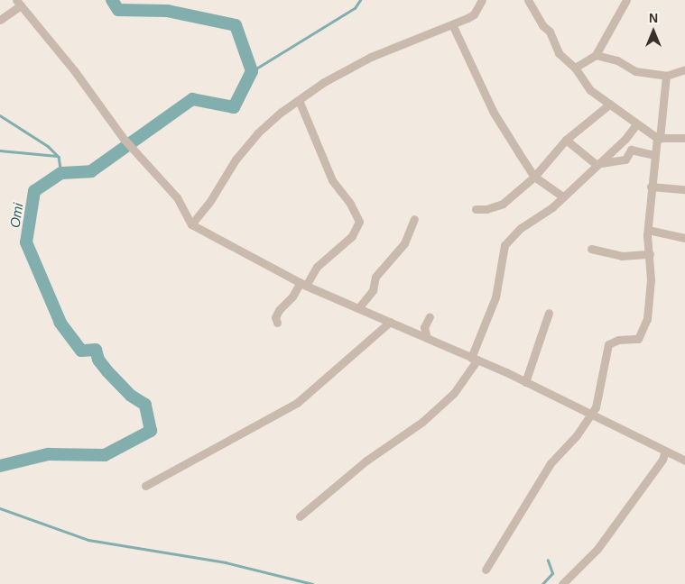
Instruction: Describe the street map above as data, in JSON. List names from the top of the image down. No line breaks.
{"water":["Omi"],"north":"top"}
